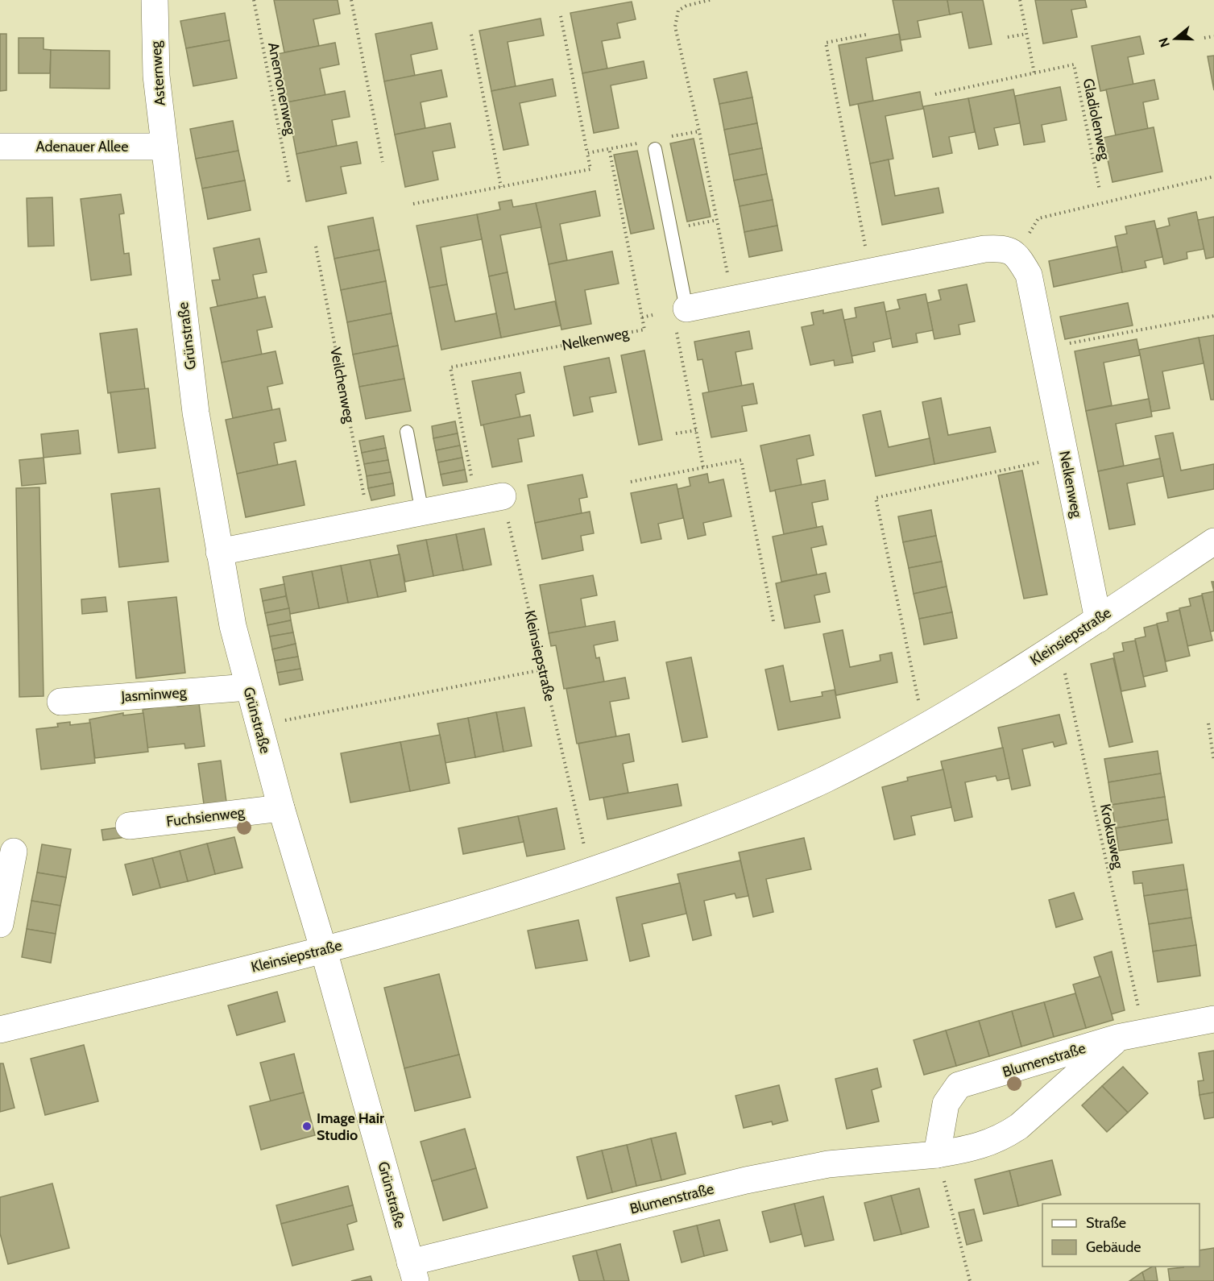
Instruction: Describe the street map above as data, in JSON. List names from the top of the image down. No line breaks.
{"streets":{"street":["Asternweg","Adenauer Allee","Grünstraße","Nelkenweg","Kleinsiepstraße","Jasminweg","Fuchsienweg","Blumenstraße"],"path":["Anemonenweg","Gladiolenweg","Veilchenweg","Krokusweg"]},"crossings":[["Asternweg","Adenauer Allee"],["Asternweg","Grünstraße"],["Adenauer Allee","Grünstraße"],["Grünstraße","Kleinsiepstraße"],["Grünstraße","Jasminweg"],["Grünstraße","Fuchsienweg"],["Grünstraße","Blumenstraße"],["Nelkenweg","Kleinsiepstraße"],["Kleinsiepstraße","Krokusweg"],["Krokusweg","Blumenstraße"]],"places":["Image Hair Studio"],"legend":["Straße","Gebäude"],"north":"left"}
